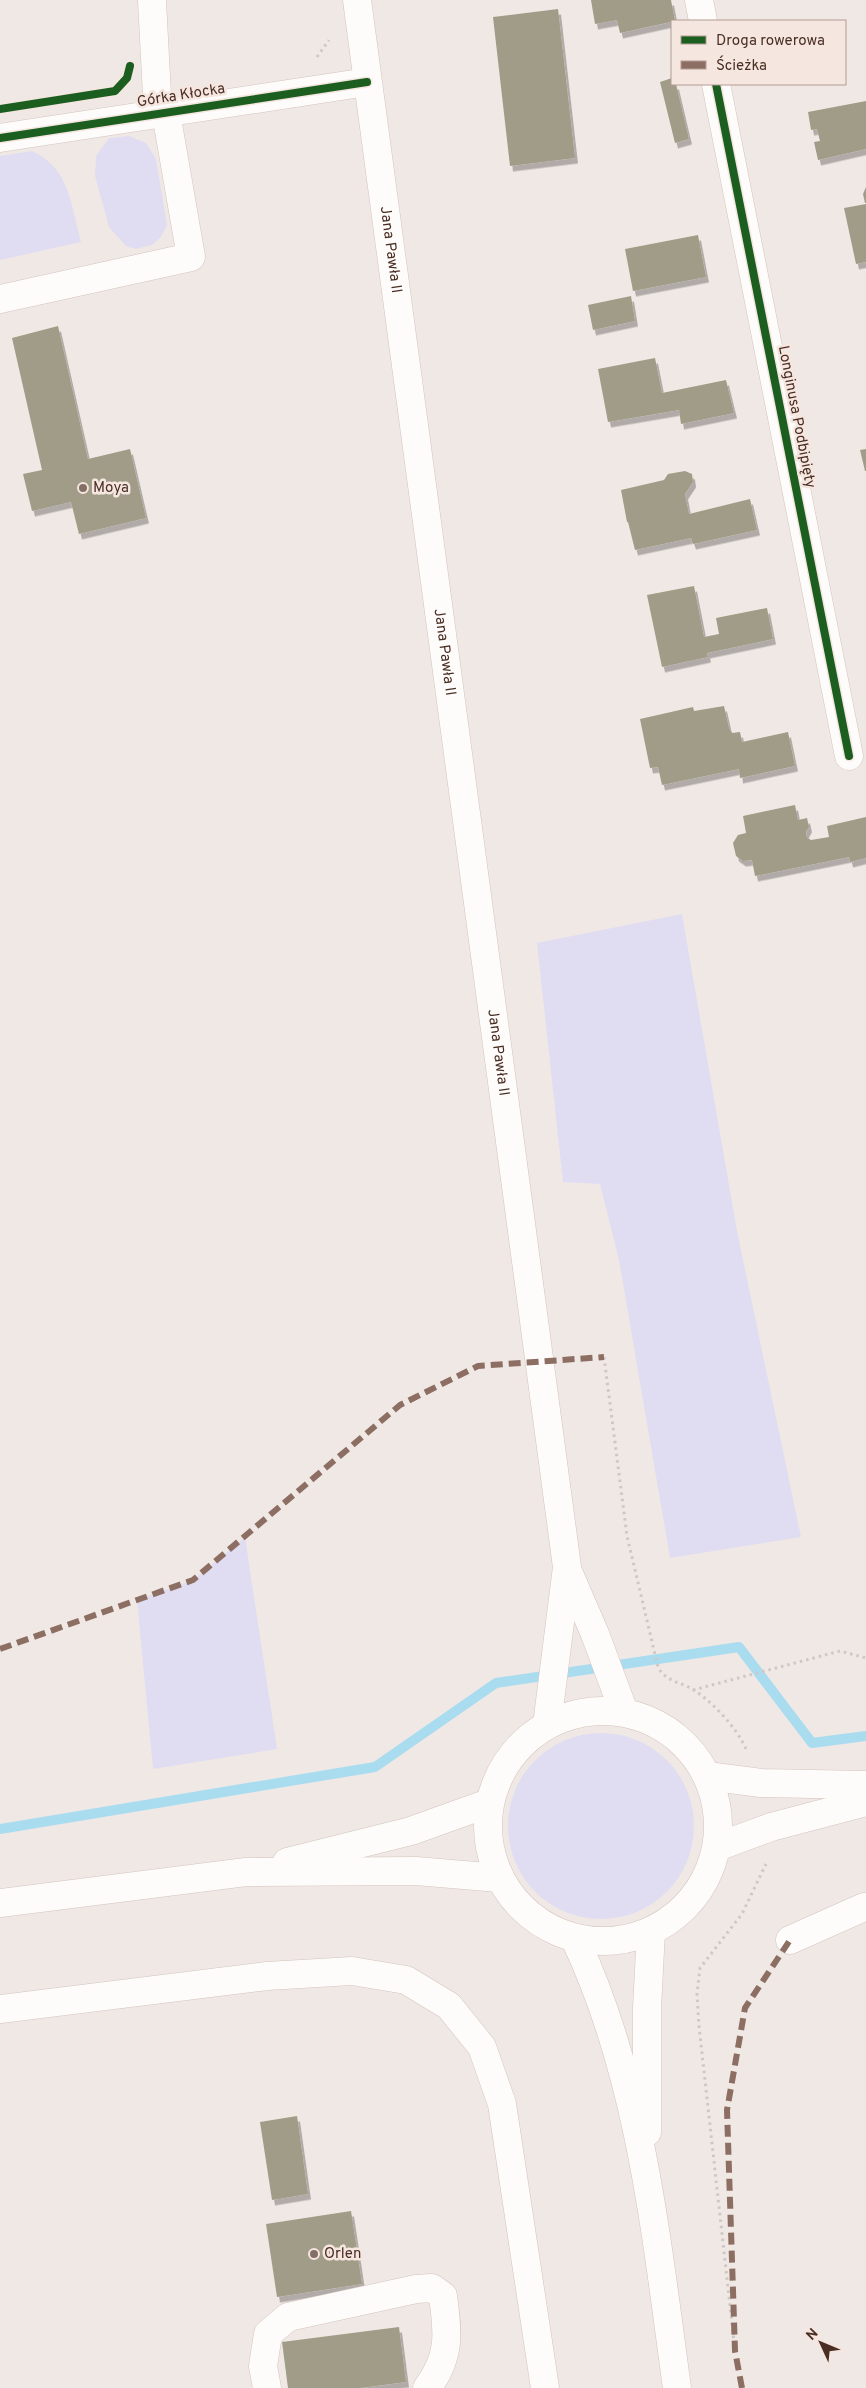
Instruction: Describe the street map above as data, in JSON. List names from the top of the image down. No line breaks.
{"streets":{"main road":["Górka Kłocka","Jana Pawła II","Longinusa Podbipięty"]},"crossings":[["Górka Kłocka","Jana Pawła II"]],"places":["Moya","Orlen"],"legend":["Droga rowerowa","Ścieżka"],"north":"top left"}
